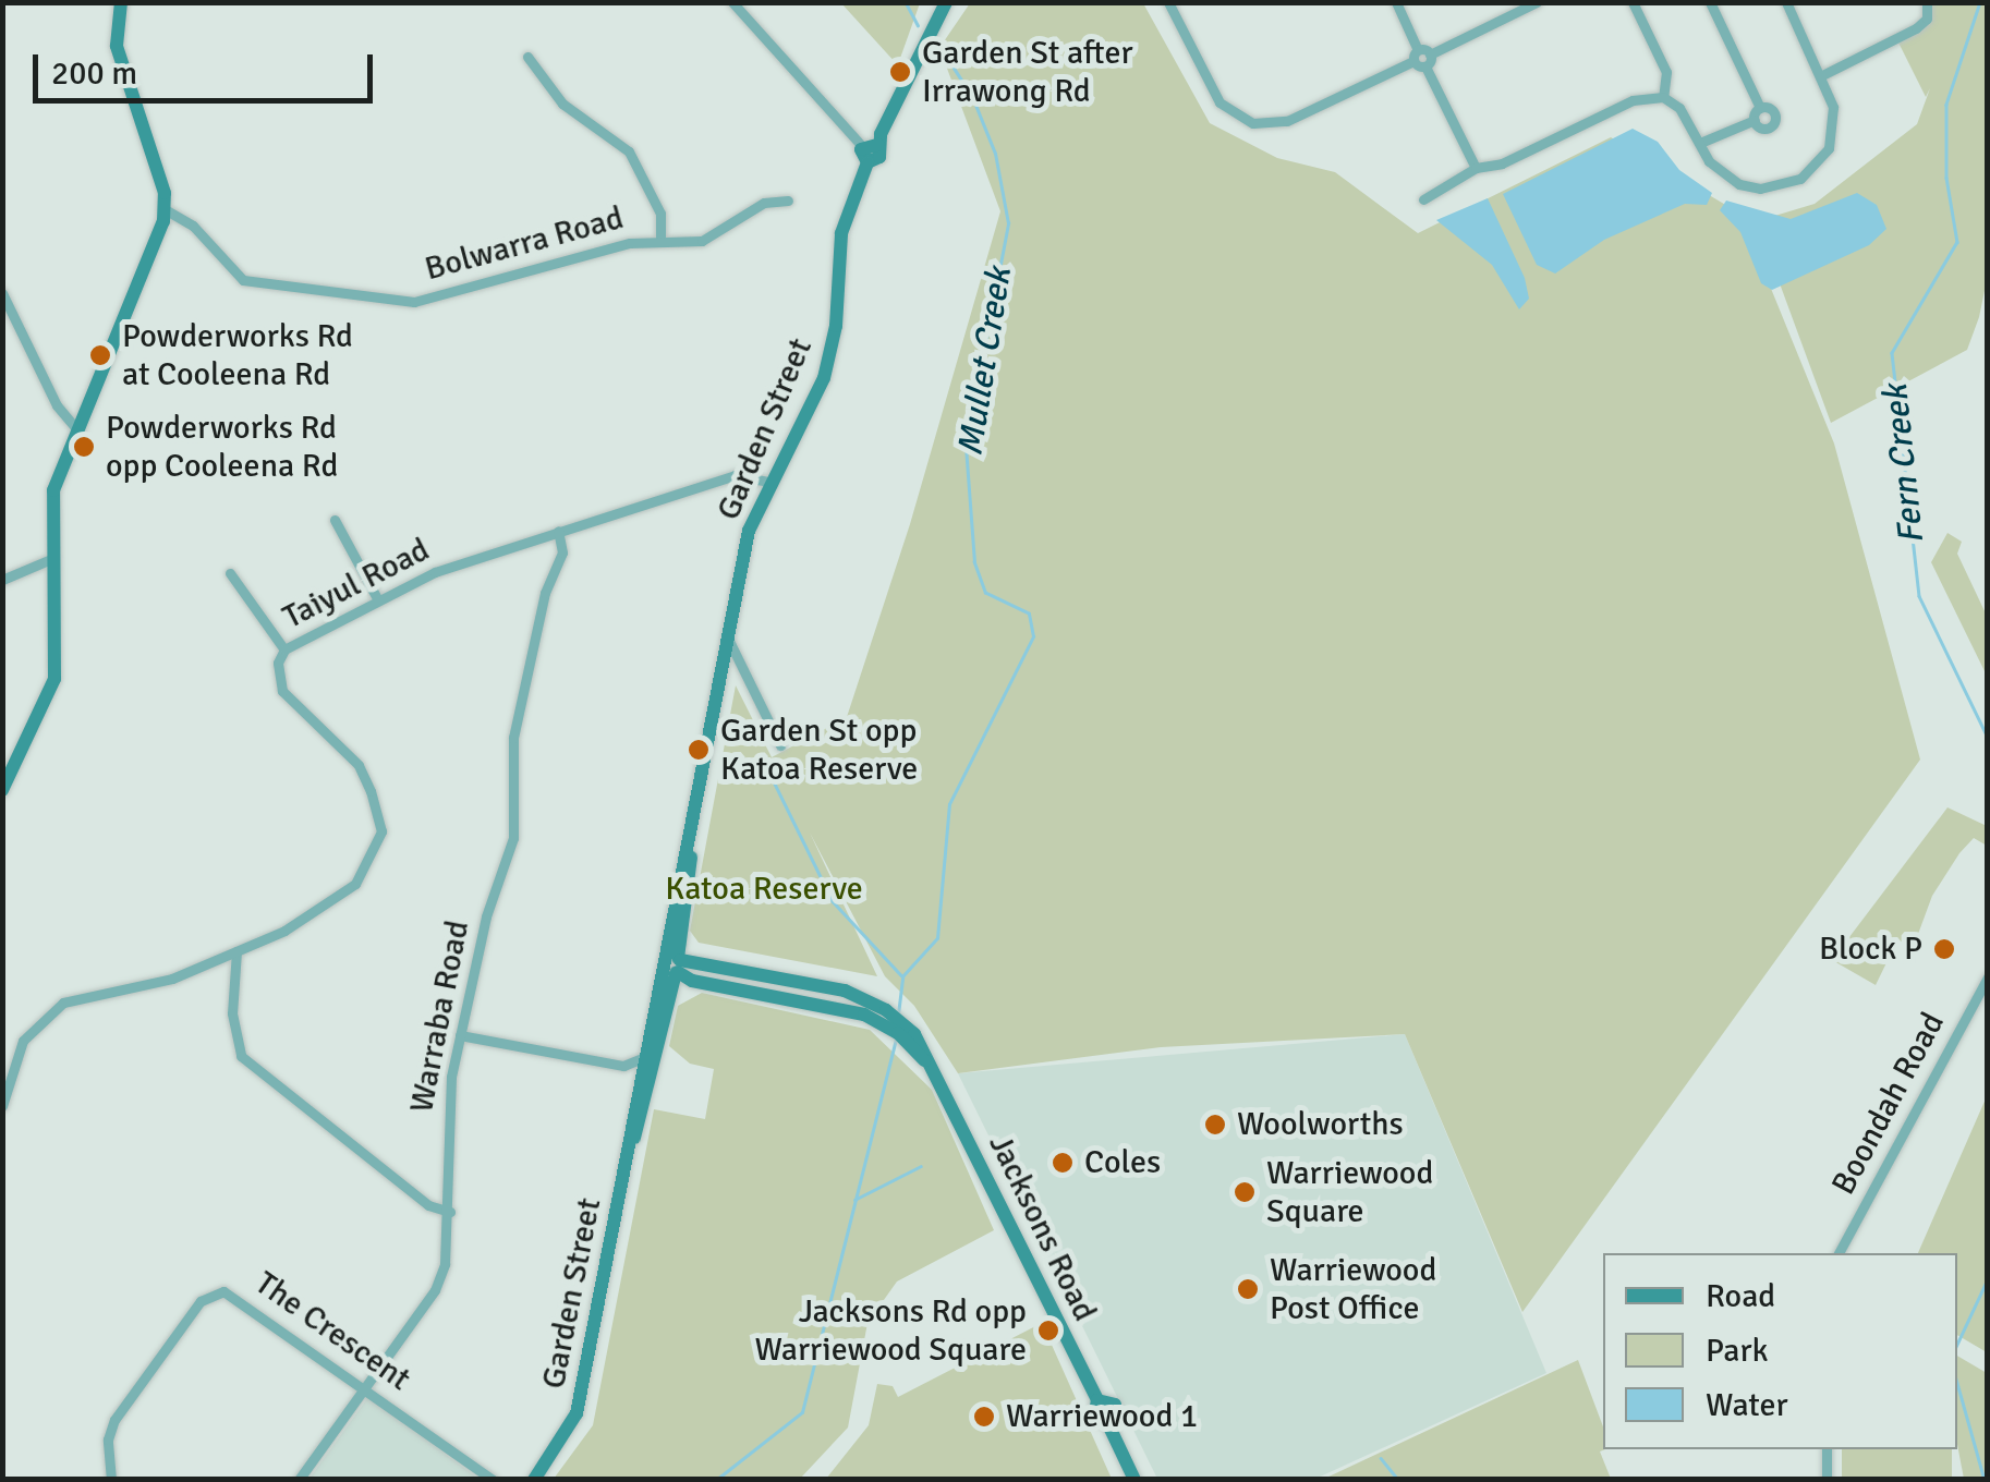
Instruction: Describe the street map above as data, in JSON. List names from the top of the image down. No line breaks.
{"streets":{"street":["Bolwarra Road","Garden Street","Taiyul Road","Warraba Road","Boondah Road","Jacksons Road","The Crescent"]},"crossings":[["Garden Street","Taiyul Road"],["Garden Street","Jacksons Road"],["Taiyul Road","Warraba Road"],["Warraba Road","The Crescent"]],"water":["Mullet Creek","Fern Creek"],"parks":["Katoa Reserve"],"places":["Garden St after Irrawong Rd","Powderworks Rd at Cooleena Rd","Powderworks Rd opp Cooleena Rd","Garden St opp Katoa Reserve","Block P","Woolworths","Coles","Warriewood Square","Warriewood Post Office","Jacksons Rd opp Warriewood Square","Warriewood 1"],"legend":["Road","Park","Water"],"scale_bar":"200 m"}
